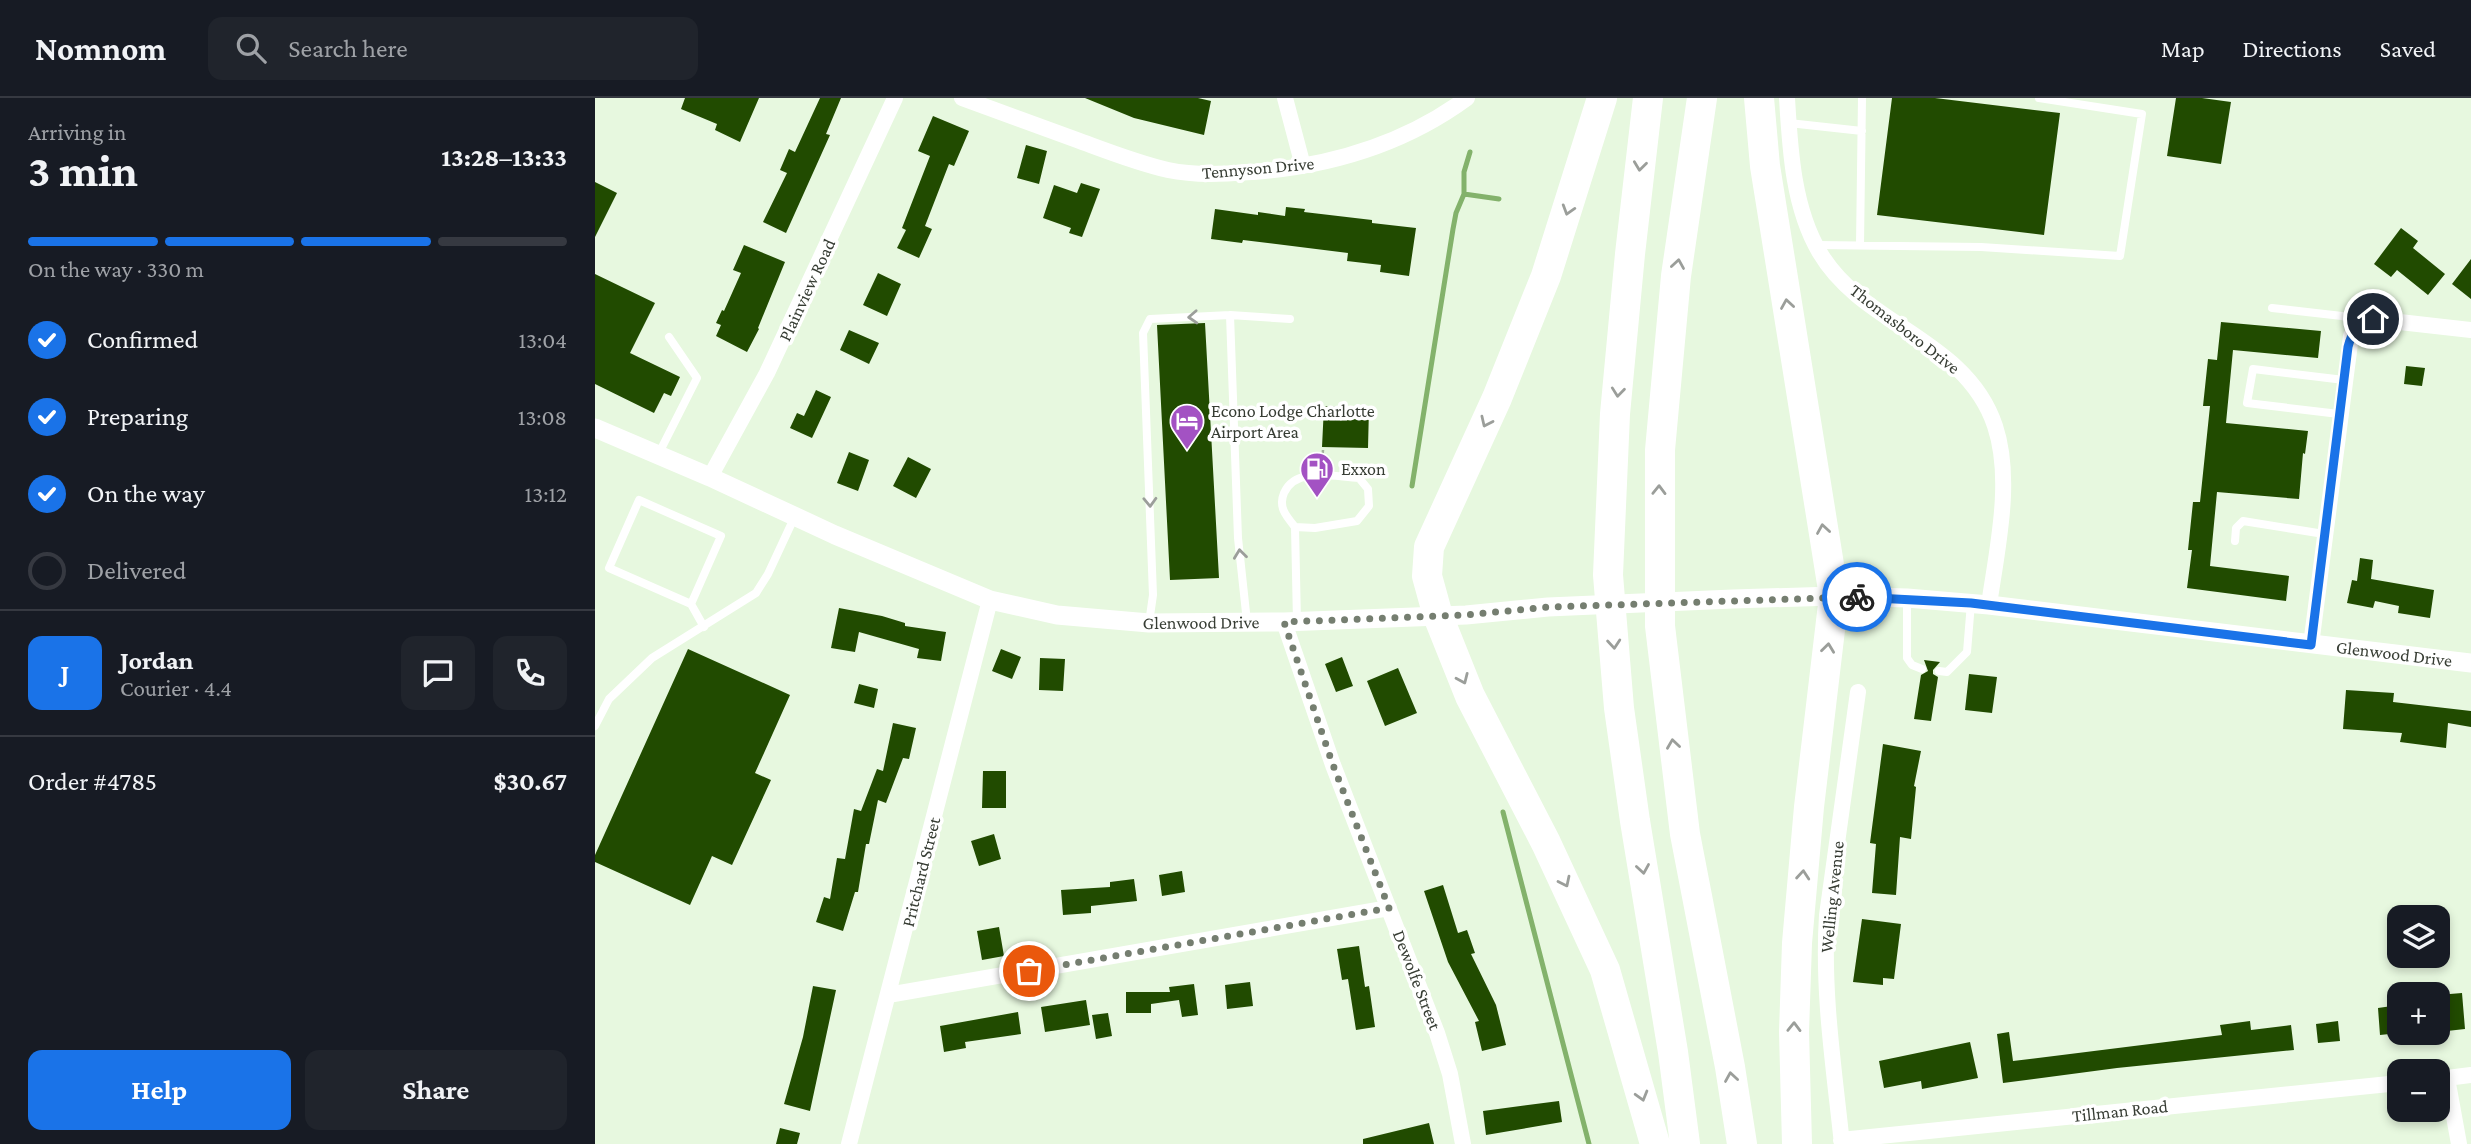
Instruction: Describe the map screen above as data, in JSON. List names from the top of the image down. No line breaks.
{"streets":{"street":["Tennyson Drive","Plainview Road","Thomasboro Drive","Glenwood Drive","Pritchard Street","Welling Avenue","Dewolfe Street","Tillman Road"]},"crossings":[["Plainview Road","Glenwood Drive"],["Thomasboro Drive","Glenwood Drive"],["Glenwood Drive","Pritchard Street"],["Glenwood Drive","Dewolfe Street"],["Welling Avenue","Tillman Road"]],"places":{"hotel":["Econo Lodge Charlotte Airport Area"],"fuel station":["Exxon"]},"page":{"header":"Nomnom","search":"Search here","nav":["Map","Directions","Saved"],"heading":["3 min","Arriving in","13:28–13:33"],"panel":["Jordan","Courier · 4.4","Order #4785","$30.67"],"bar":"On the way · 330 m","list":[["Confirmed","13:04"],["Preparing","13:08"],["On the way","13:12"],"Delivered"],"round":"J","map_buttons":["+","−"],"buttons":["Help","Share"]}}
